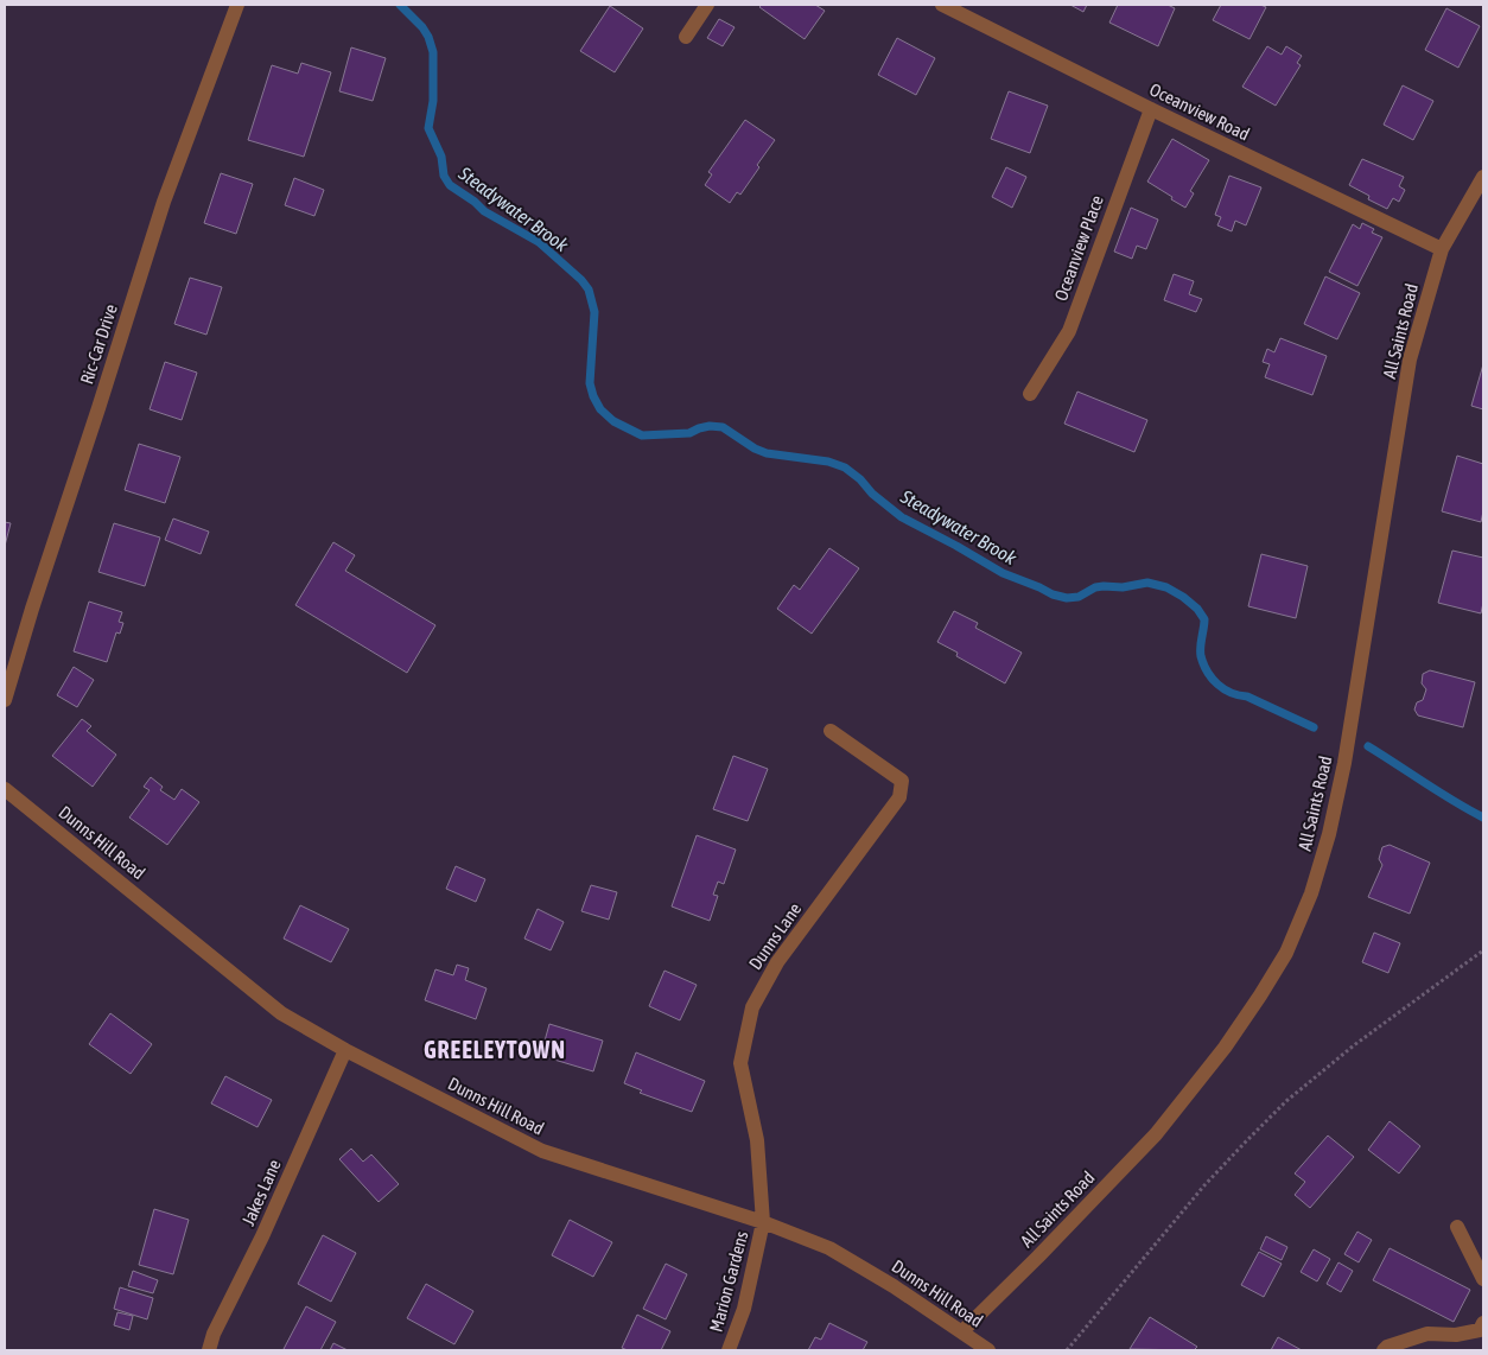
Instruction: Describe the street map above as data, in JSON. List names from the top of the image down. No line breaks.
{"streets":{"street":["Oceanview Road","Oceanview Place","All Saints Road","Ric-Car Drive","Dunns Hill Road","Dunns Lane","Jakes Lane","Marion Gardens"]},"crossings":[["Oceanview Road","Oceanview Place"],["Oceanview Road","All Saints Road"],["All Saints Road","Dunns Hill Road"],["Dunns Hill Road","Dunns Lane"],["Dunns Hill Road","Jakes Lane"],["Dunns Hill Road","Marion Gardens"],["Dunns Lane","Marion Gardens"]],"districts":["GREELEYTOWN"],"water":["Steadywater Brook"]}
